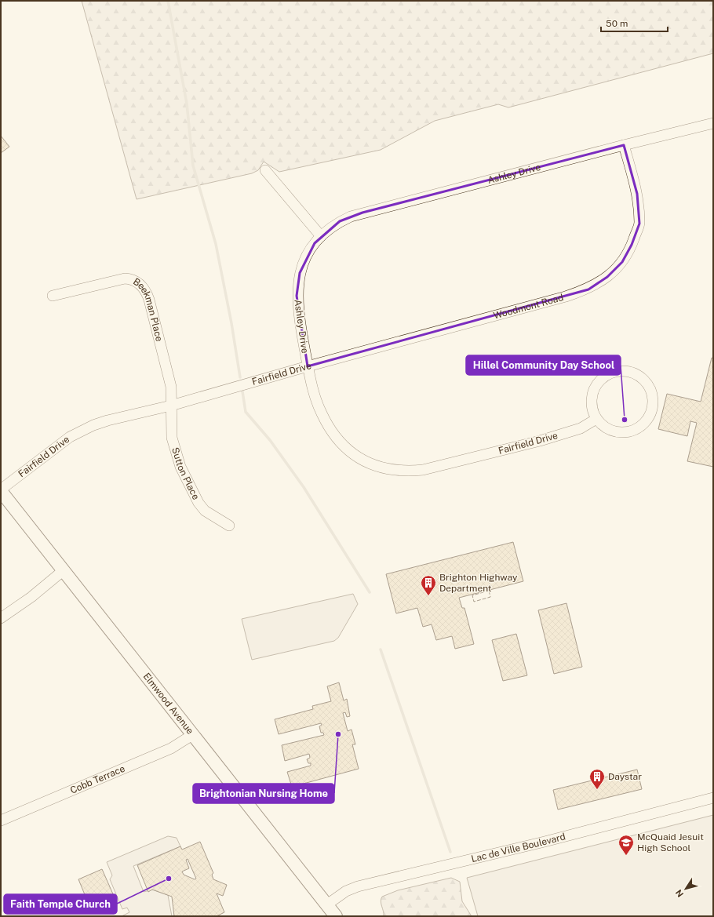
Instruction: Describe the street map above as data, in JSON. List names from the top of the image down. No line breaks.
{"streets":{"main road":["Elmwood Avenue"],"street":["Ashley Drive","Woodmont Road","Beekman Place","Fairfield Drive","Sutton Place","Cobb Terrace","Lac de Ville Boulevard"]},"crossings":[["Ashley Drive","Woodmont Road"],["Ashley Drive","Fairfield Drive"],["Woodmont Road","Fairfield Drive"],["Beekman Place","Fairfield Drive"],["Beekman Place","Sutton Place"],["Fairfield Drive","Sutton Place"],["Fairfield Drive","Elmwood Avenue"],["Elmwood Avenue","Cobb Terrace"],["Elmwood Avenue","Lac de Ville Boulevard"]],"places":{"other":["Hillel Community Day School","Brightonian Nursing Home","Faith Temple Church"],"building":["Brighton Highway Department","Daystar"],"school or university":["McQuaid Jesuit High School"]},"scale_bar":"50 m","north":"bottom left"}
